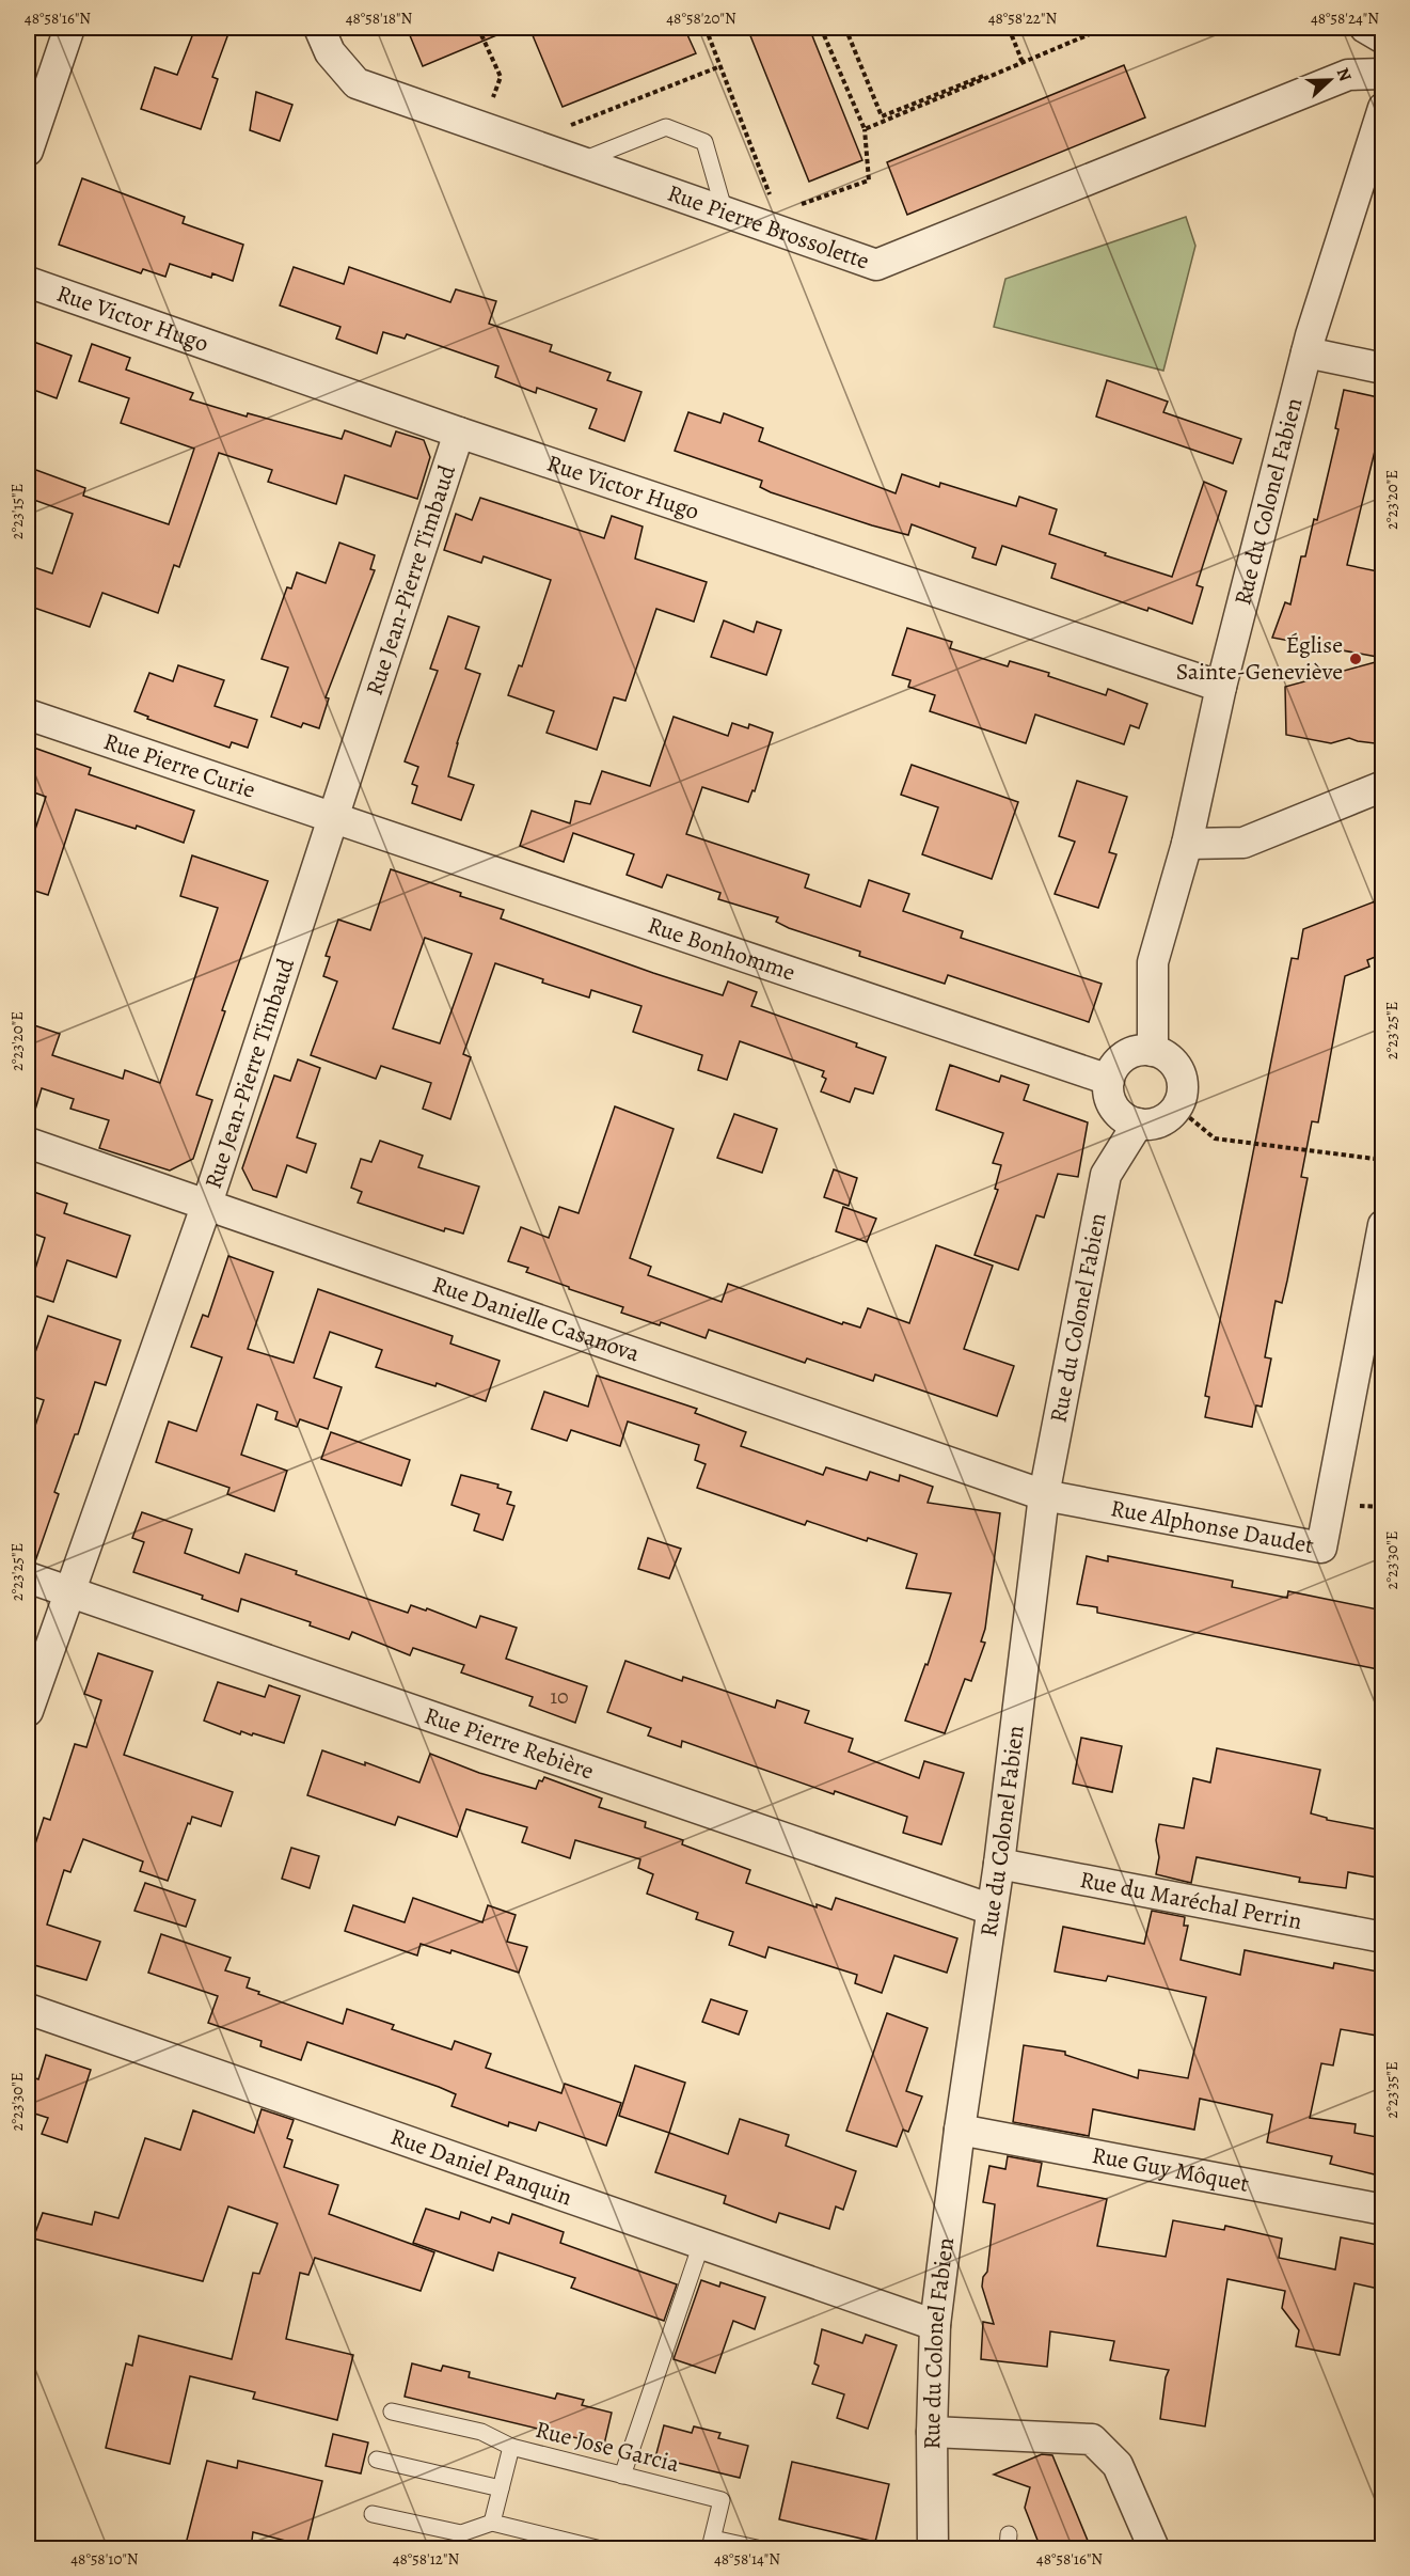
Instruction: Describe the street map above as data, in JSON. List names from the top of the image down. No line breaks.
{"streets":{"street":["Rue Pierre Brossolette","Rue Victor Hugo","Rue du Colonel Fabien","Rue Jean-Pierre Timbaud","Rue Pierre Curie","Rue Bonhomme","Rue Danielle Casanova","Rue Alphonse Daudet","Rue Pierre Rebière","Rue du Maréchal Perrin","Rue Daniel Panquin","Rue Guy Môquet"],"lane":["Rue Jose Garcia"]},"crossings":[["Rue Victor Hugo","Rue du Colonel Fabien"],["Rue Victor Hugo","Rue Jean-Pierre Timbaud"],["Rue du Colonel Fabien","Rue Bonhomme"],["Rue du Colonel Fabien","Rue Danielle Casanova"],["Rue du Colonel Fabien","Rue Alphonse Daudet"],["Rue du Colonel Fabien","Rue Pierre Rebière"],["Rue du Colonel Fabien","Rue du Maréchal Perrin"],["Rue du Colonel Fabien","Rue Daniel Panquin"],["Rue du Colonel Fabien","Rue Guy Môquet"],["Rue Jean-Pierre Timbaud","Rue Pierre Curie"],["Rue Jean-Pierre Timbaud","Rue Bonhomme"],["Rue Jean-Pierre Timbaud","Rue Danielle Casanova"],["Rue Jean-Pierre Timbaud","Rue Pierre Rebière"],["Rue Pierre Curie","Rue Bonhomme"],["Rue Danielle Casanova","Rue Alphonse Daudet"]],"places":["Église Sainte-Geneviève"],"house_numbers":["10"],"north":"right","coordinates":["48°58'16\"N","48°58'18\"N","48°58'20\"N","48°58'22\"N","48°58'24\"N","2°23'20\"E","2°23'15\"E","2°23'25\"E","2°23'30\"E","2°23'35\"E","48°58'10\"N","48°58'12\"N","48°58'14\"N"]}
